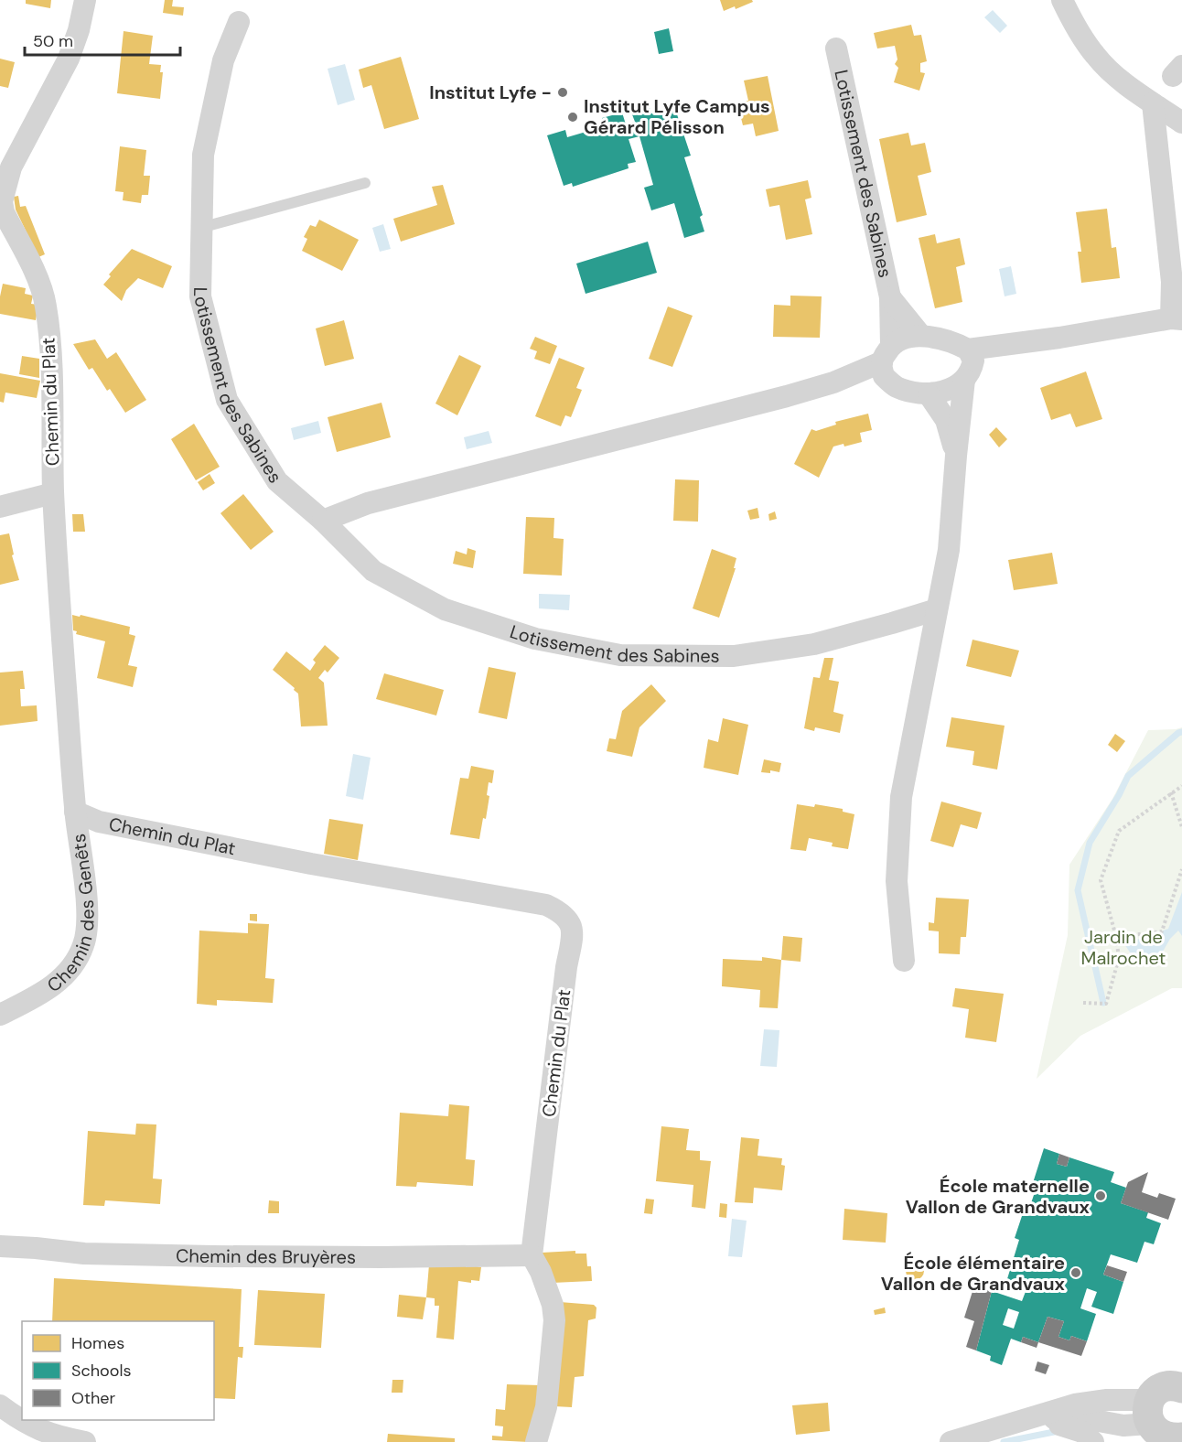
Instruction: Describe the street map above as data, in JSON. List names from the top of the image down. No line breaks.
{"streets":{"street":["Lotissement des Sabines","Chemin du Plat","Chemin des Genêts","Chemin des Bruyères"]},"crossings":[["Chemin du Plat","Chemin des Genêts"],["Chemin du Plat","Chemin des Bruyères"]],"parks":["Jardin de Malrochet"],"places":["Institut Lyfe -","Institut Lyfe Campus Gérard Pélisson","École maternelle Vallon de Grandvaux","École élémentaire Vallon de Grandvaux"],"legend":["Homes","Schools","Other"],"scale_bar":"50 m"}
